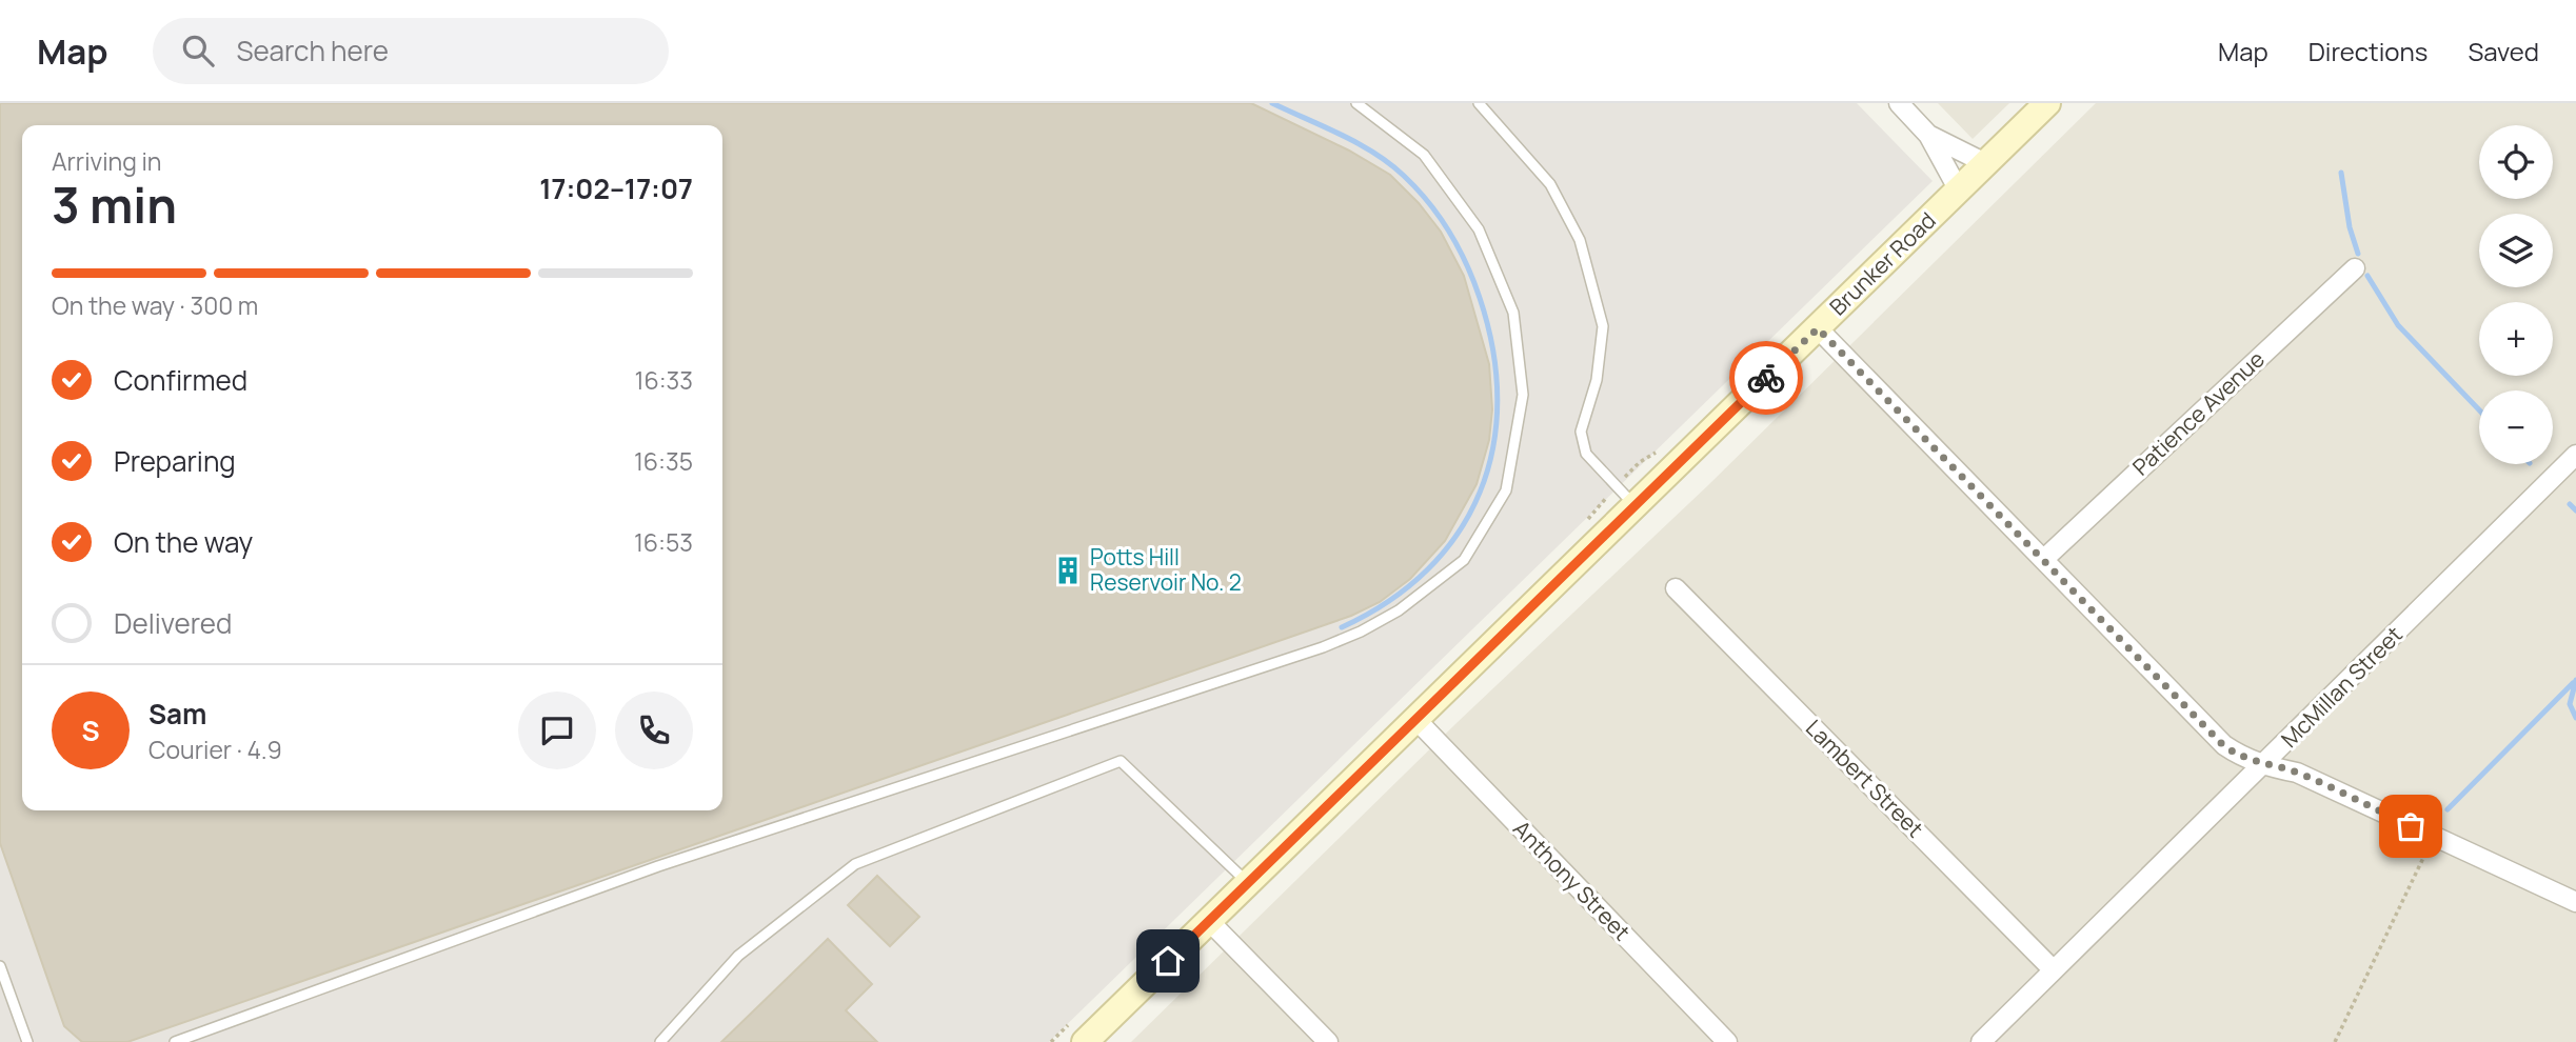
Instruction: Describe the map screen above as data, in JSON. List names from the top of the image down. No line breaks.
{"streets":{"main road":["Brunker Road"],"street":["Patience Avenue","McMillan Street","Lambert Street","Anthony Street"]},"crossings":[["Brunker Road","Anthony Street"],["McMillan Street","Lambert Street"]],"places":{"building":["Potts Hill Reservoir No. 2"]},"page":{"header":"Map","search":"Search here","nav":["Map","Directions","Saved"],"map_buttons":["+","−"],"heading":["3 min","Arriving in","17:02–17:07"],"panel":["Sam","Courier · 4.9"],"bar":"On the way · 300 m","list":[["Confirmed","16:33"],["Preparing","16:35"],["On the way","16:53"],"Delivered"],"round":"S"}}
